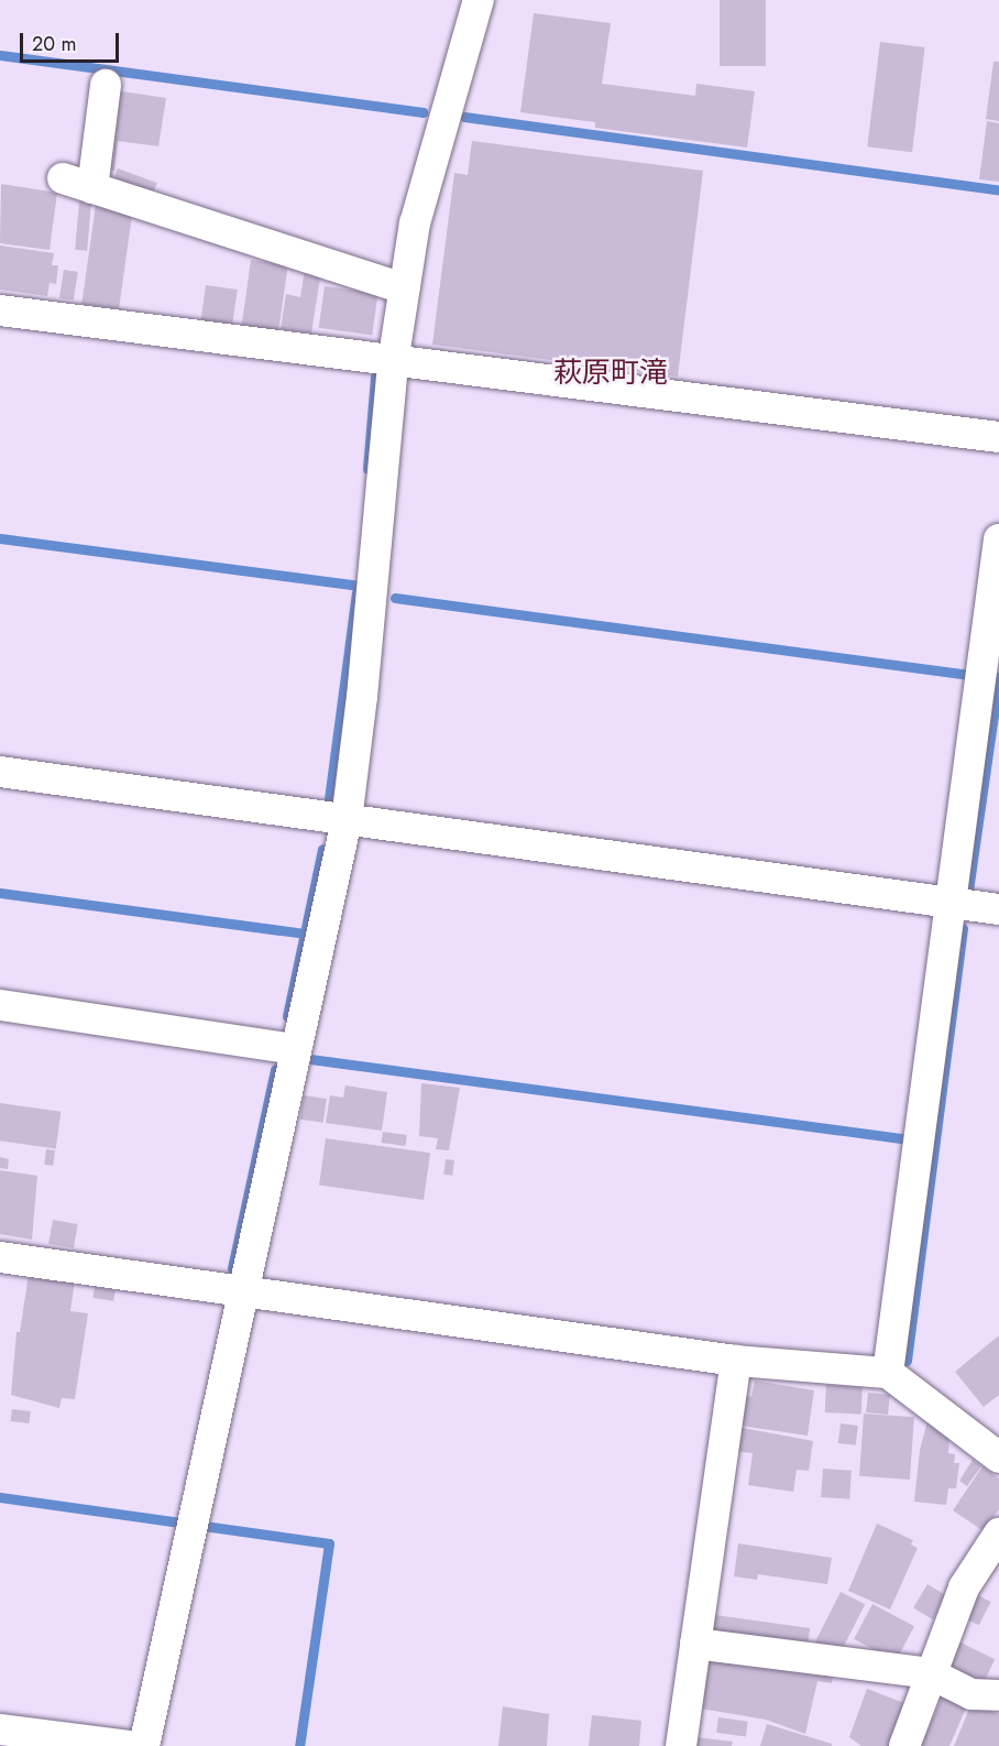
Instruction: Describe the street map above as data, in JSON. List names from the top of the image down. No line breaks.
{"districts":["萩原町滝"],"scale_bar":"20 m"}
